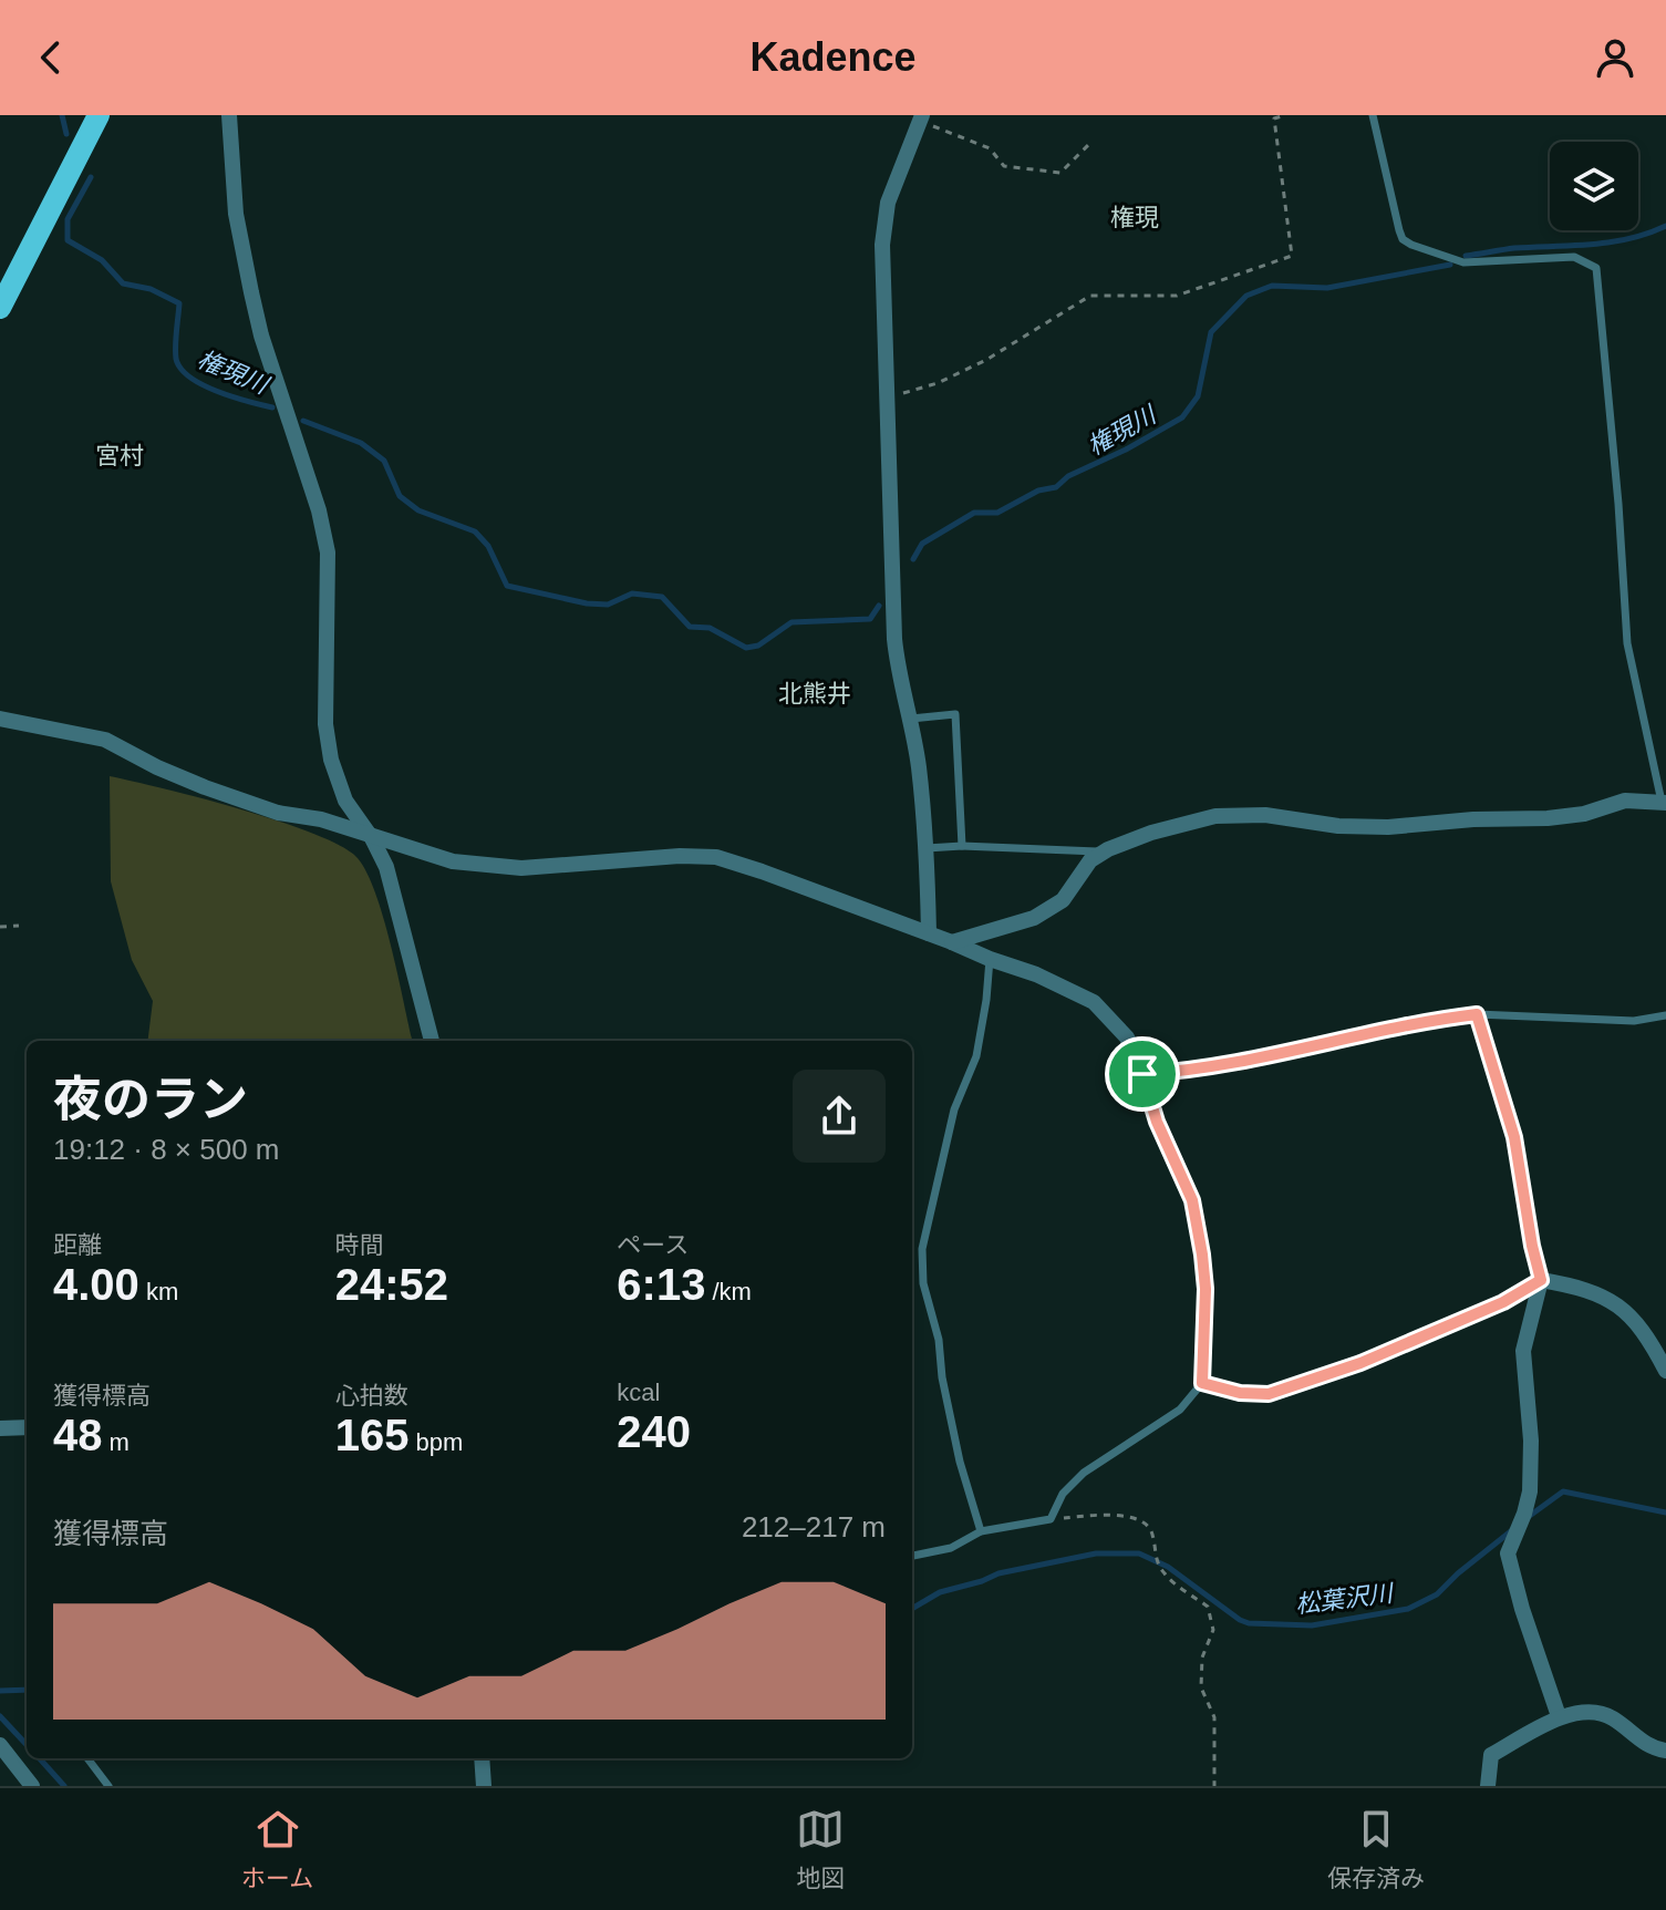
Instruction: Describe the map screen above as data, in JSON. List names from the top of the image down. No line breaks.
{"districts":["権現","宮村","北熊井"],"water":["権現川","松葉沢川"],"page":{"header":"Kadence","heading":["夜のラン","19:12 · 8 × 500 m"],"stats":[["距離","4.00 km"],["時間","24:52"],["ペース","6:13 /km"],["獲得標高","48 m"],["心拍数","165 bpm"],["kcal","240"]],"chart":["獲得標高","212–217 m"],"tabs":["ホーム","地図","保存済み"]}}
